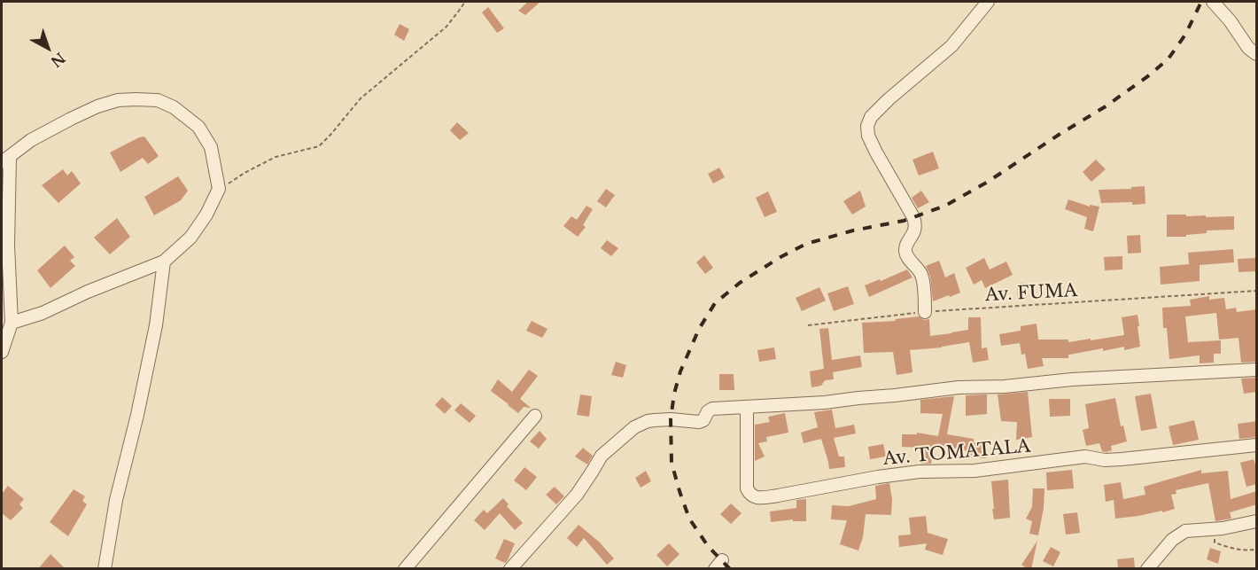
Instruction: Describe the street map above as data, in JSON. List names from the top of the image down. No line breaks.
{"streets":{"street":["Av. TOMATALA"],"path":["Av. FUMA"]},"north":"bottom right"}
